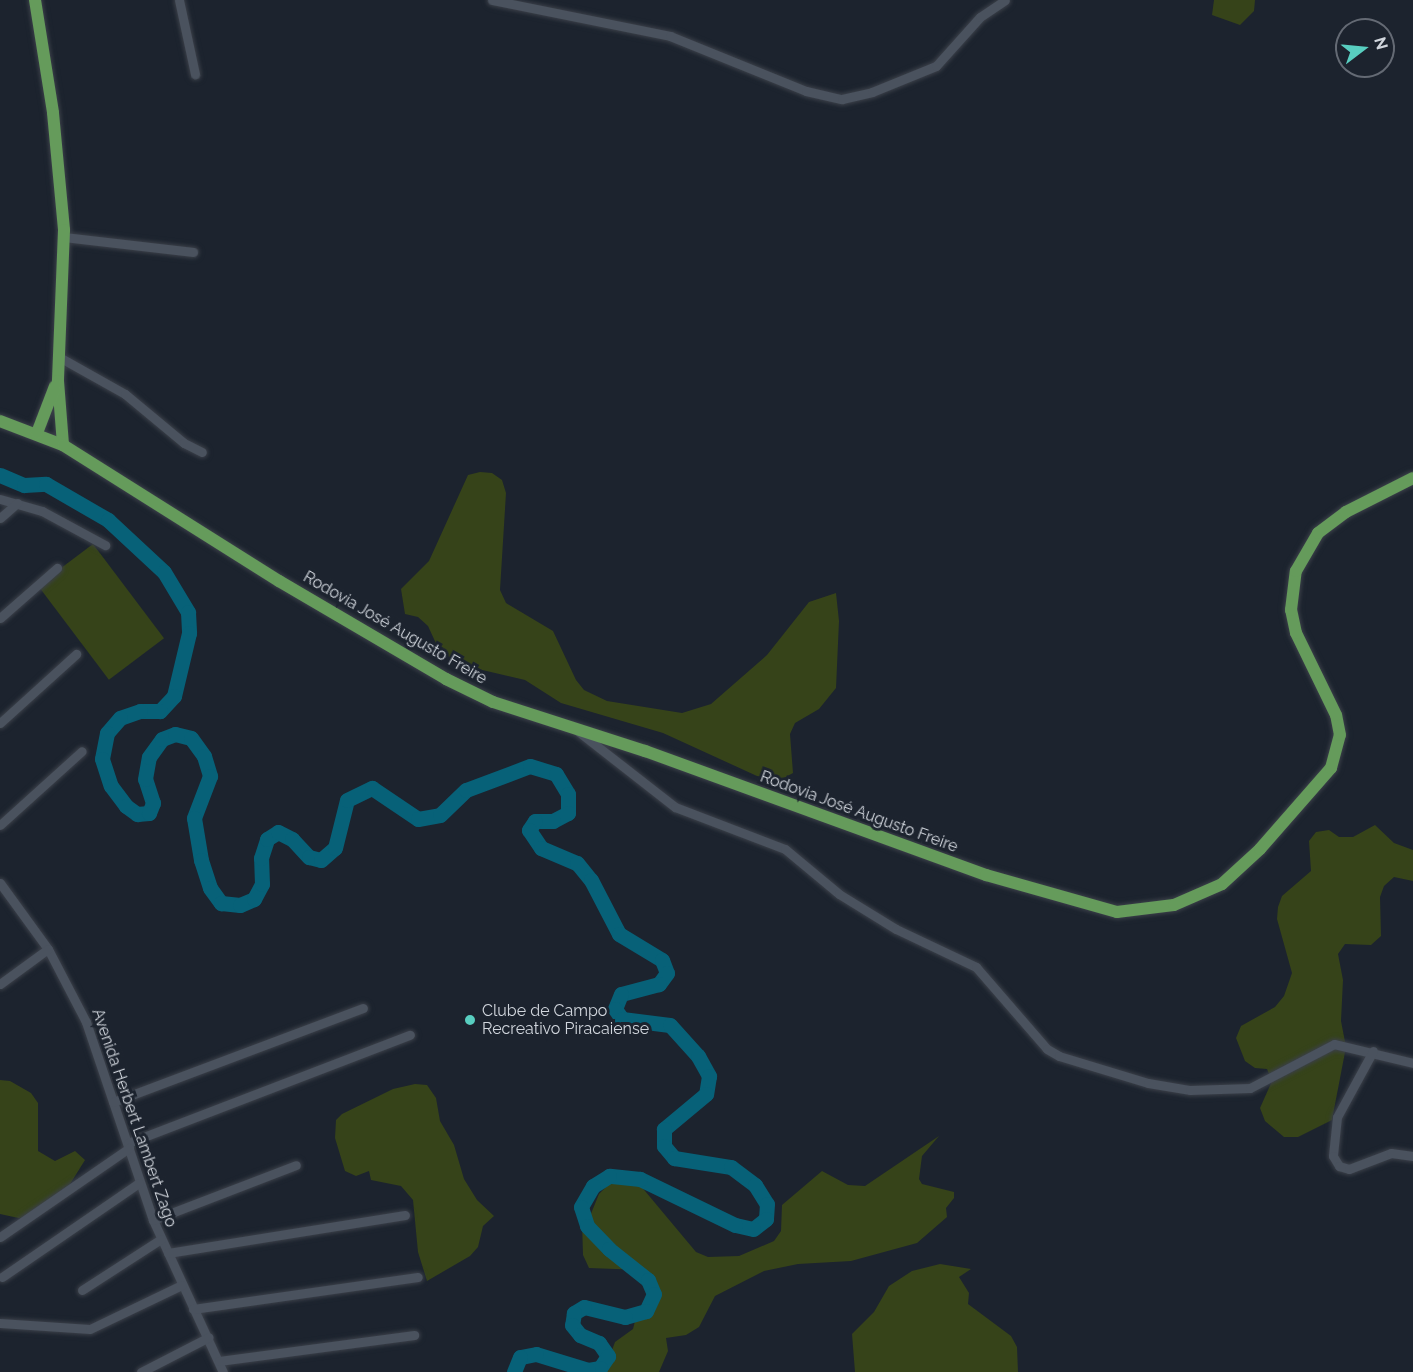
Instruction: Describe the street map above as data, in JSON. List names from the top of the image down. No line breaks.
{"streets":{"main road":["Rodovia José Augusto Freire"],"street":["Avenida Herbert Lambert Zago"]},"places":["Clube de Campo Recreativo Piracaiense"],"north":"right"}
